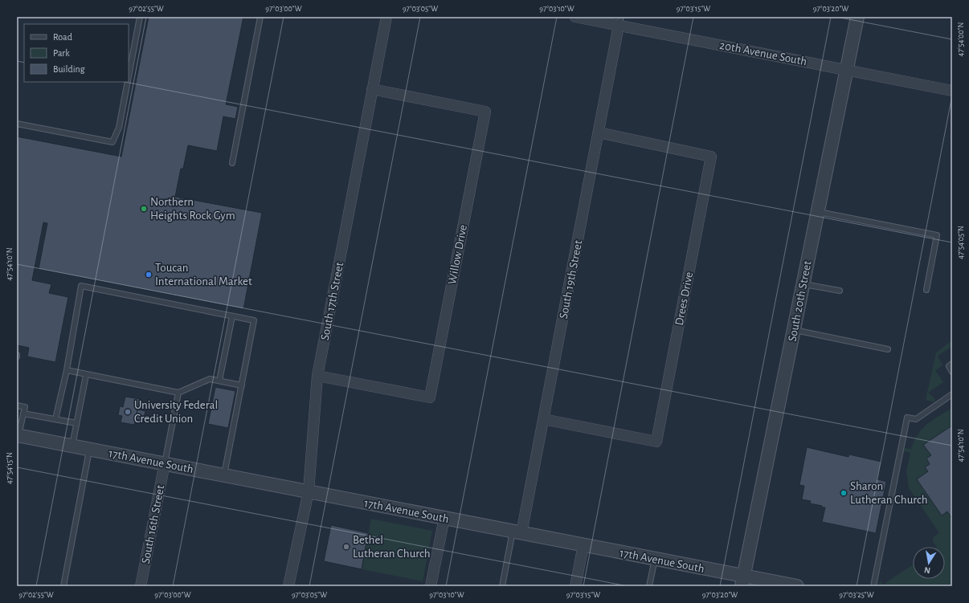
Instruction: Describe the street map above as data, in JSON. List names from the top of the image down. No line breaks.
{"streets":{"street":["20th Avenue South","Willow Drive","South 19th Street","Drees Drive","South 17th Street","South 20th Street","17th Avenue South","South 16th Street"]},"crossings":[["20th Avenue South","South 19th Street"],["20th Avenue South","South 20th Street"],["Willow Drive","South 17th Street"],["South 19th Street","Drees Drive"],["South 19th Street","17th Avenue South"],["South 17th Street","17th Avenue South"],["South 20th Street","17th Avenue South"],["17th Avenue South","South 16th Street"]],"places":["Northern Heights Rock Gym","Toucan International Market","University Federal Credit Union","Sharon Lutheran Church","Bethel Lutheran Church"],"legend":["Road","Park","Building"],"north":"bottom","coordinates":["97°02'55\"W","97°03'00\"W","97°03'05\"W","97°03'10\"W","97°03'15\"W","97°03'20\"W","47°54'00\"N","47°54'05\"N","47°54'10\"N","47°54'15\"N","97°03'25\"W"]}
